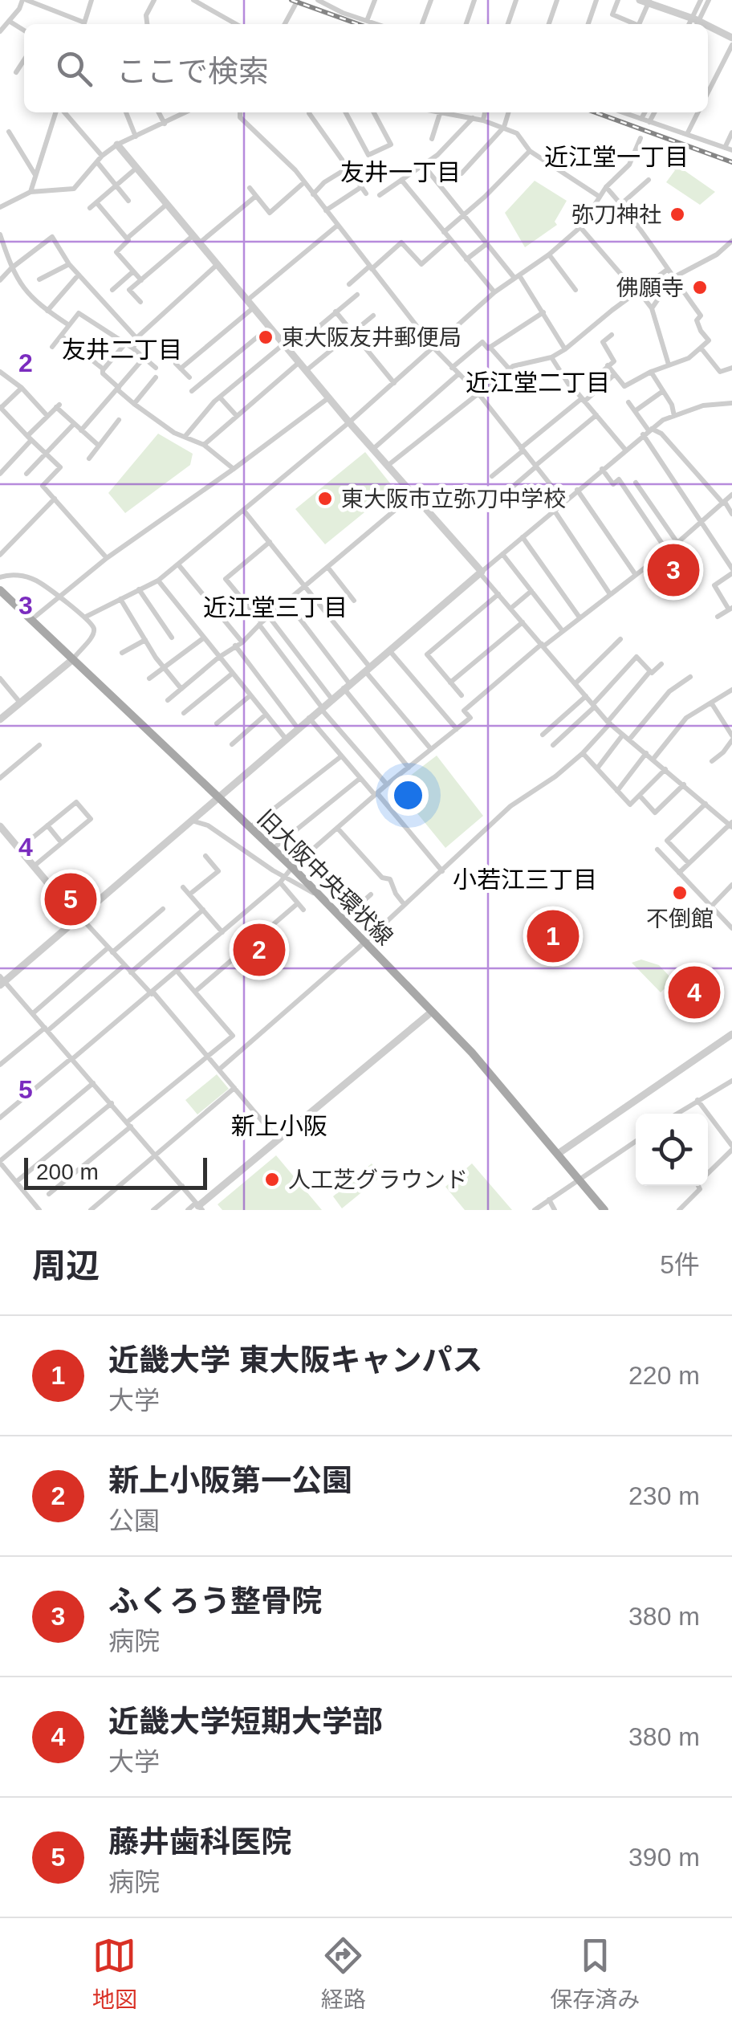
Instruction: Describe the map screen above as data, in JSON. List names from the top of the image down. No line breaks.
{"streets":{"main road":["旧大阪中央環状線"]},"districts":["近江堂一丁目","友井一丁目","友井二丁目","近江堂二丁目","近江堂三丁目","小若江三丁目","新上小阪"],"places":["弥刀神社","佛願寺","東大阪友井郵便局","東大阪市立弥刀中学校","不倒館","人工芝グラウンド"],"scale_bar":"200 m","page":{"search":"ここで検索","pins":["3","5","1","2","4"],"scale":"200 m","heading":["周辺","5件"],"list":[{"mark":"1","name":"近畿大学 東大阪キャンパス","note":"大学","value":"220 m"},{"mark":"2","name":"新上小阪第一公園","note":"公園","value":"230 m"},{"mark":"3","name":"ふくろう整骨院","note":"病院","value":"380 m"},{"mark":"4","name":"近畿大学短期大学部","note":"大学","value":"380 m"},{"mark":"5","name":"藤井歯科医院","note":"病院","value":"390 m"}],"nav":["地図","経路","保存済み"]},"grid":{"rows":["2","3","4","5"]}}
